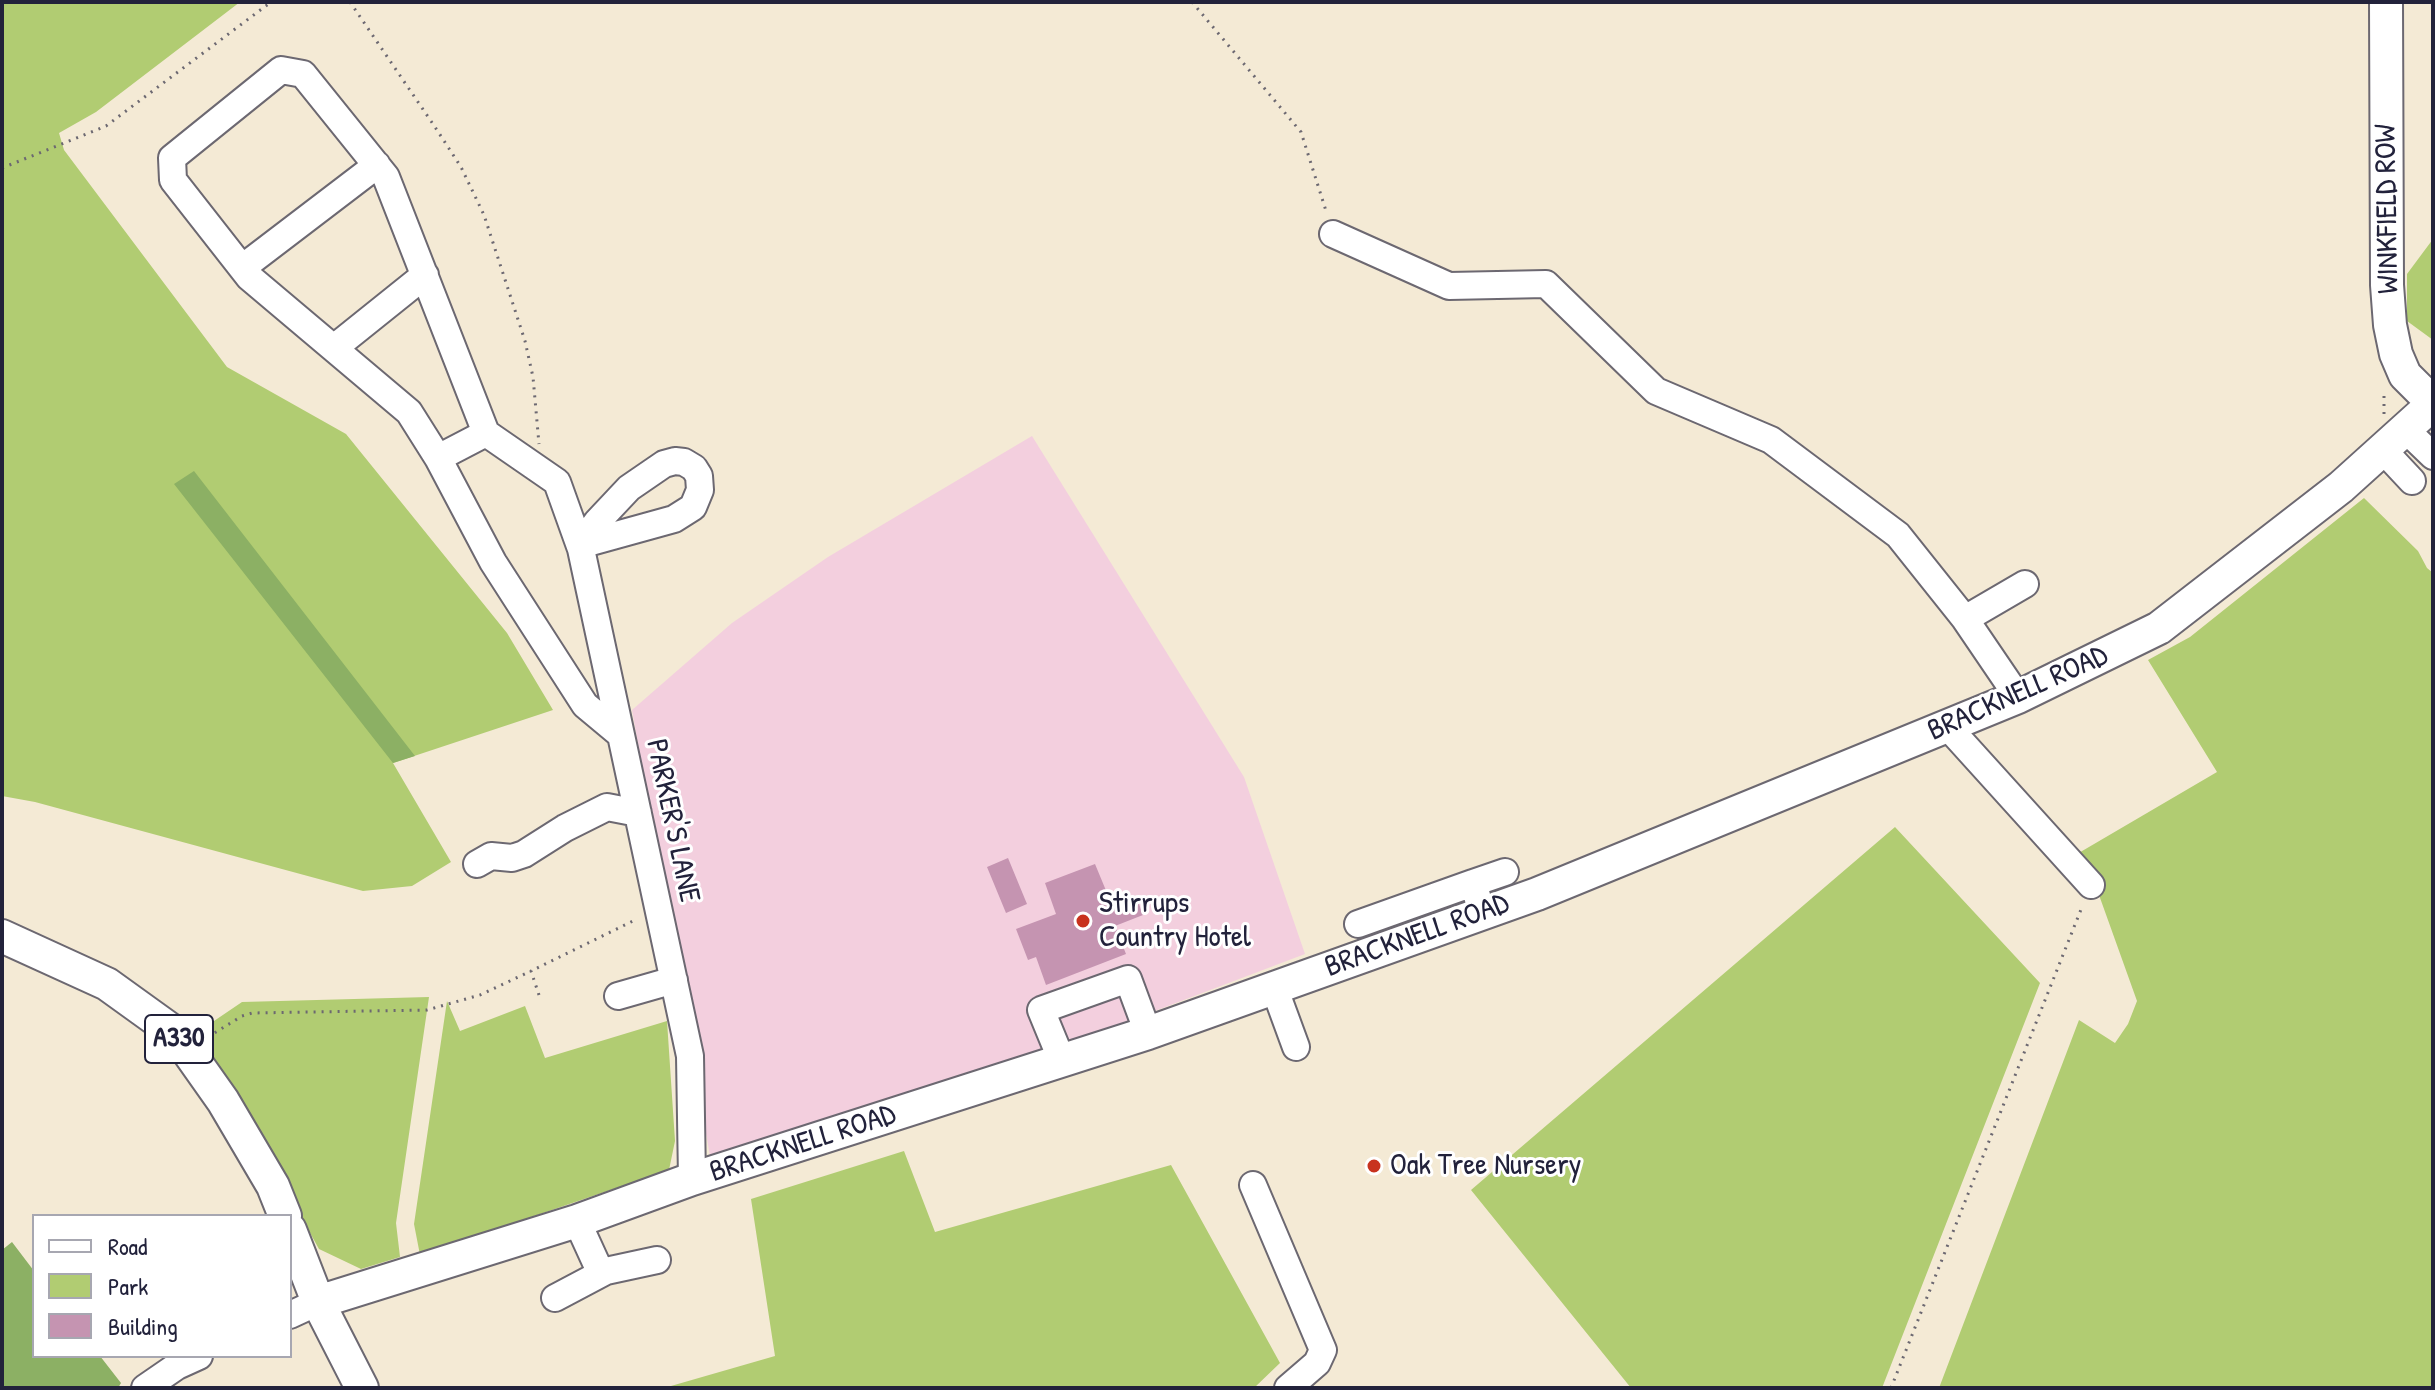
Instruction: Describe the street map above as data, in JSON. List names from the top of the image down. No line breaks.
{"streets":{"main road":["WINKFIELD ROW","BRACKNELL ROAD","A330"],"street":["PARKER'S LANE"]},"crossings":[["WINKFIELD ROW","BRACKNELL ROAD"],["BRACKNELL ROAD","PARKER'S LANE"]],"places":["Stirrups Country Hotel","Oak Tree Nursery"],"legend":["Road","Park","Building"]}
